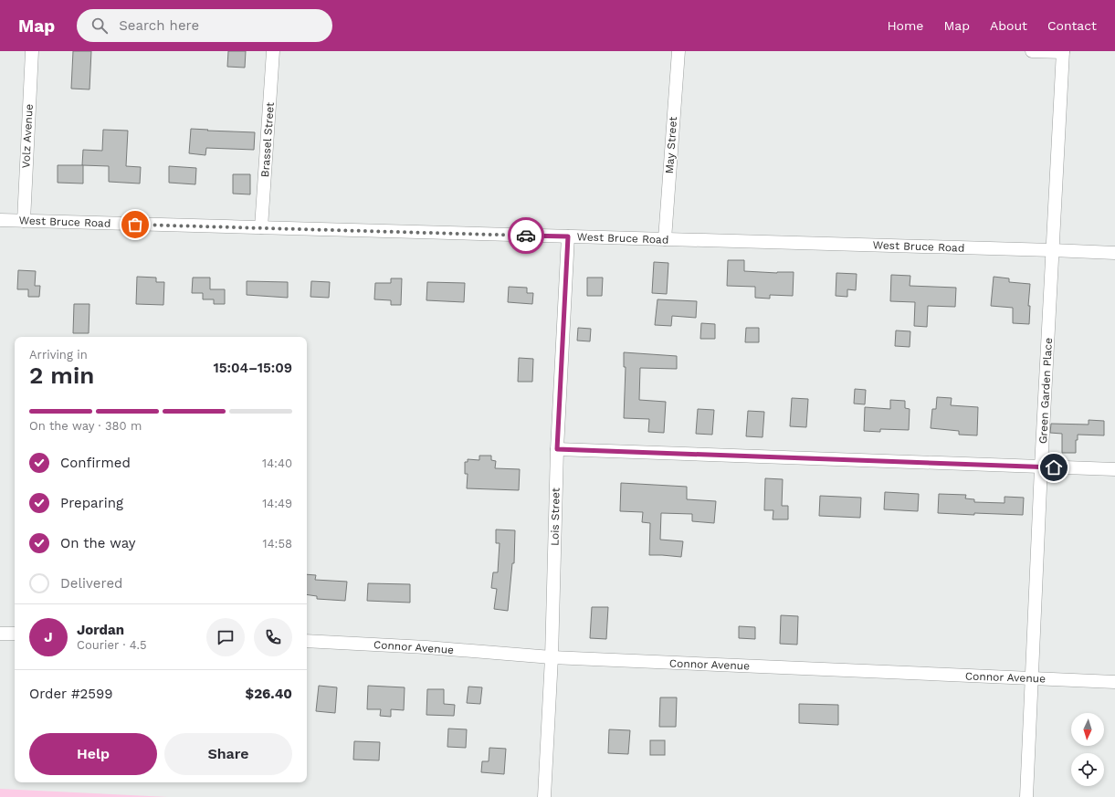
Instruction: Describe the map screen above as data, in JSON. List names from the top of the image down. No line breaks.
{"streets":{"street":["Volz Avenue","Brassel Street","May Street","West Bruce Road","Green Garden Place","Lois Street","Connor Avenue"]},"crossings":[["Volz Avenue","West Bruce Road"],["Brassel Street","West Bruce Road"],["May Street","West Bruce Road"],["West Bruce Road","Green Garden Place"],["West Bruce Road","Lois Street"],["Green Garden Place","Connor Avenue"],["Lois Street","Connor Avenue"]],"north":"bottom","page":{"header":"Map","search":"Search here","nav":["Home","Map","About","Contact"],"heading":["2 min","Arriving in","15:04–15:09"],"panel":["Jordan","Courier · 4.5","Order #2599","$26.40"],"bar":"On the way · 380 m","list":[["Confirmed","14:40"],["Preparing","14:49"],["On the way","14:58"],"Delivered"],"round":"J","buttons":["Help","Share"]}}
